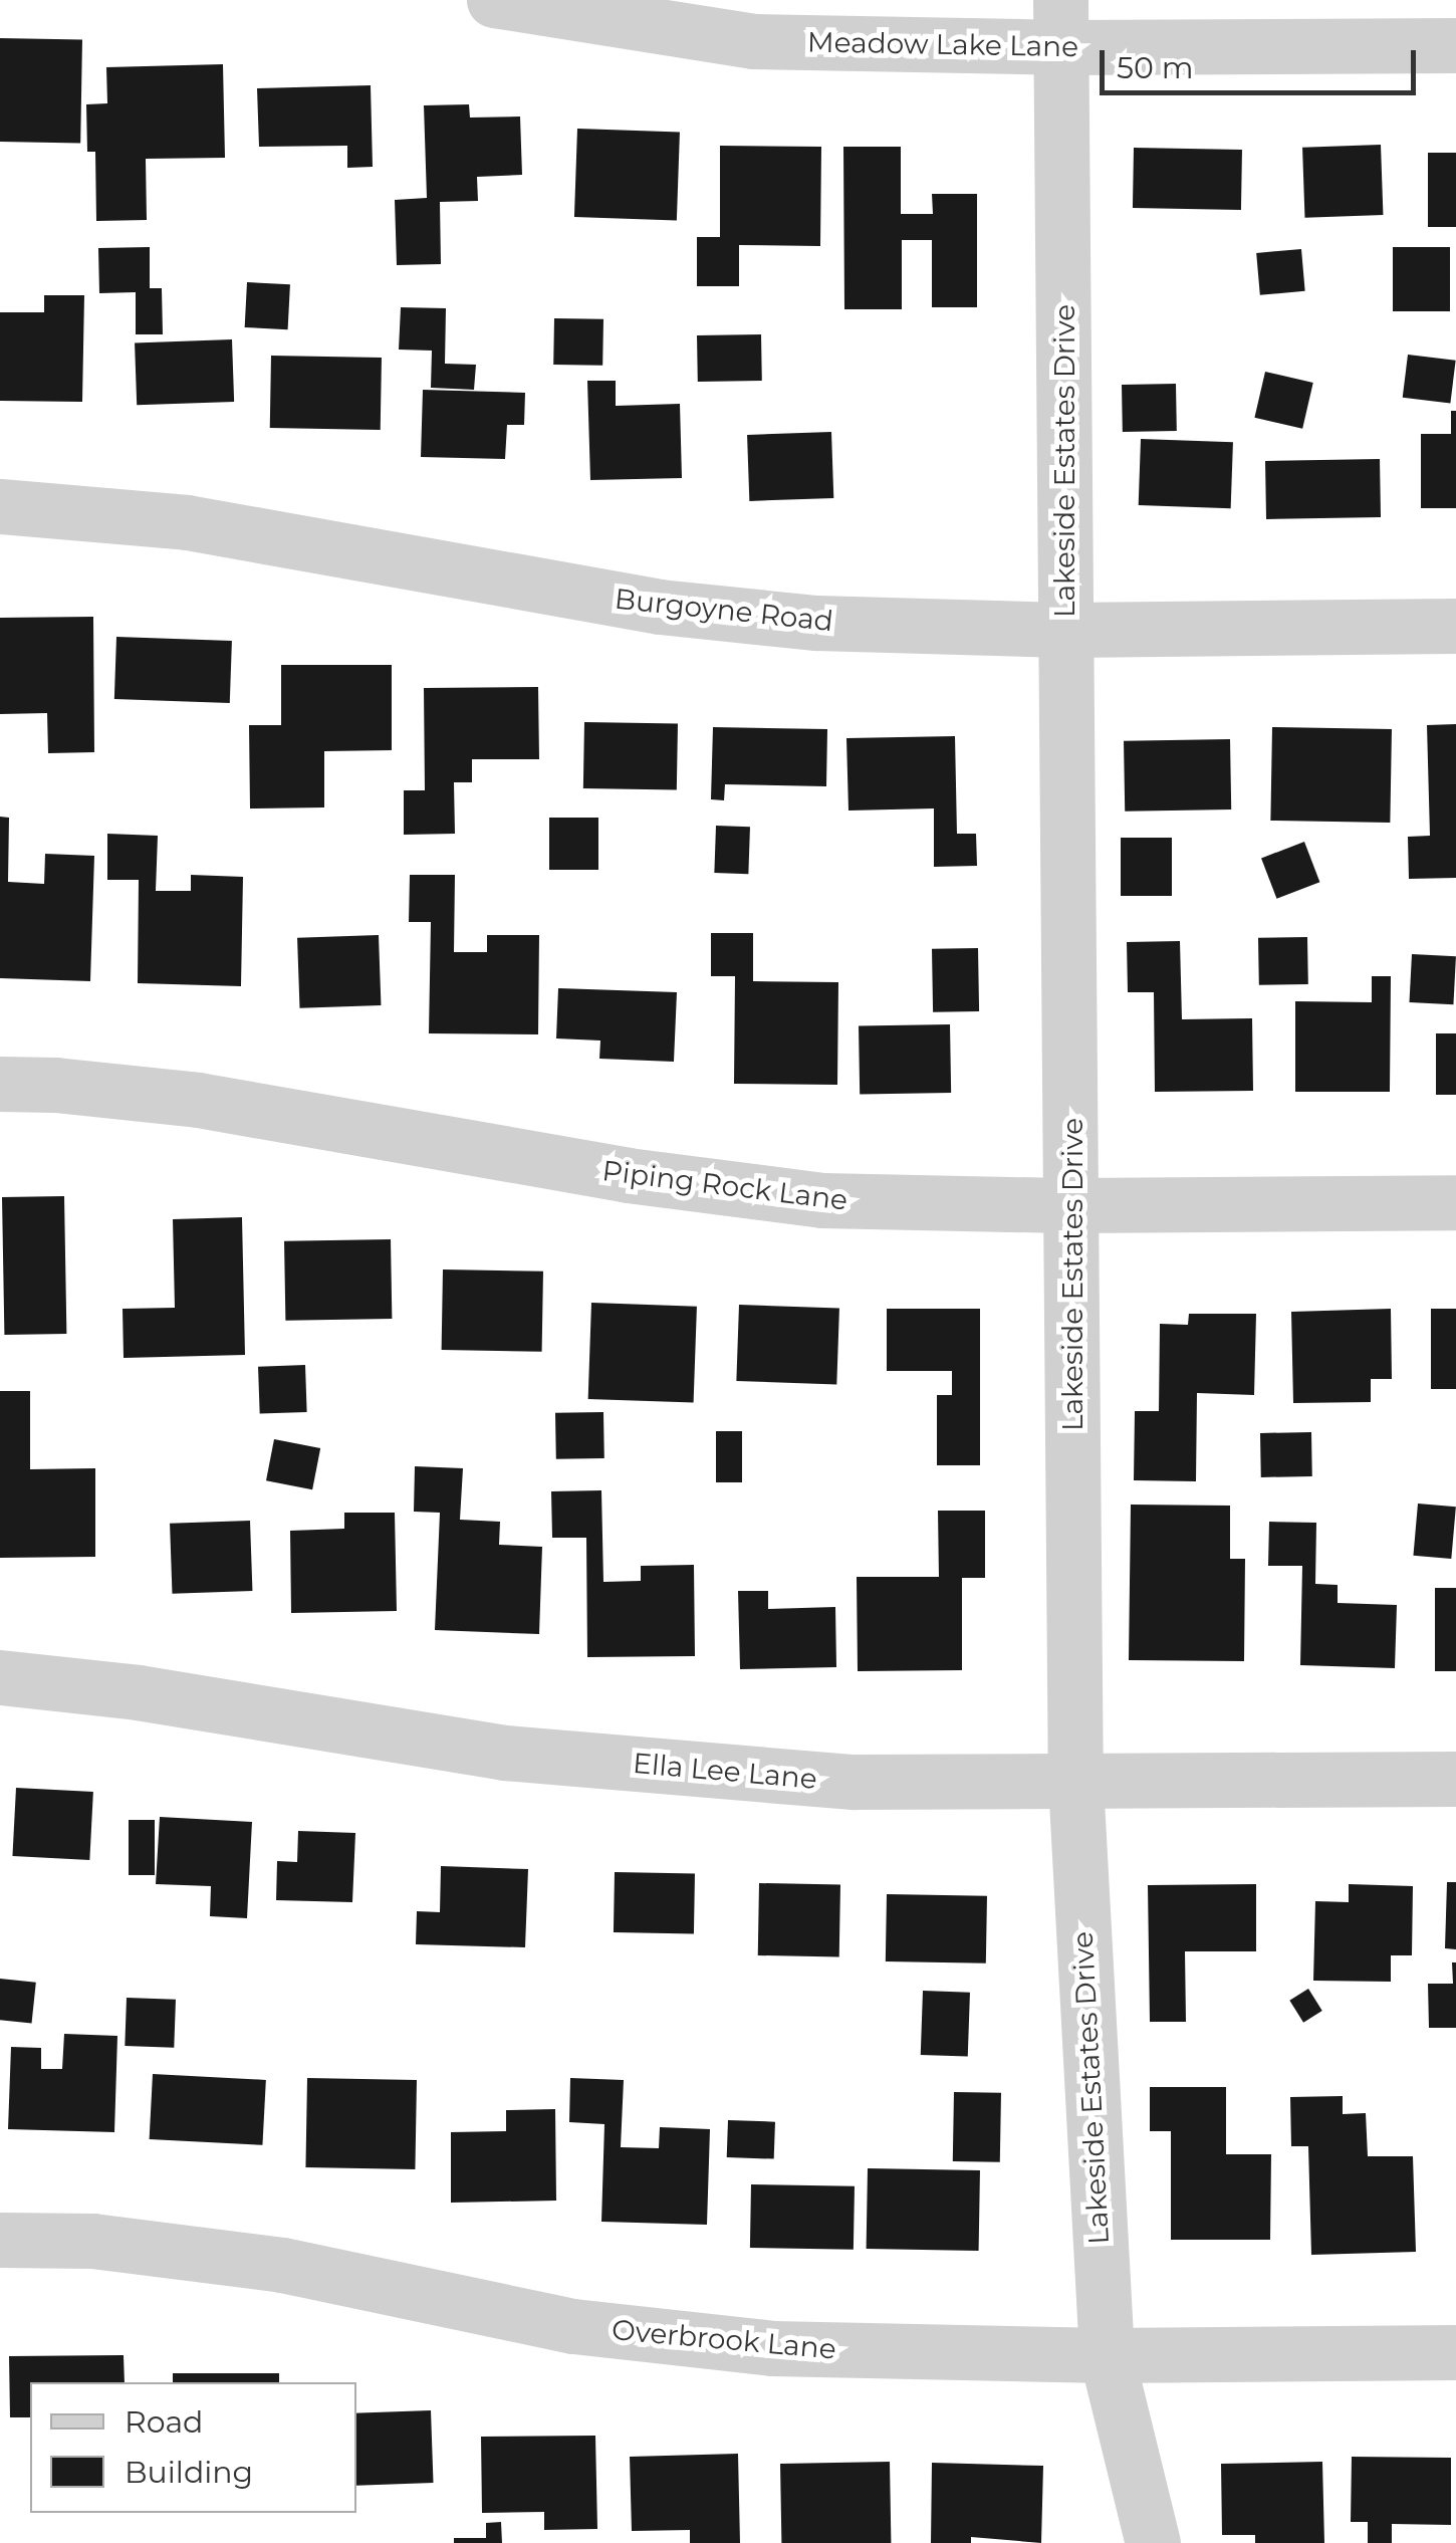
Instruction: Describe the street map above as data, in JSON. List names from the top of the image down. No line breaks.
{"streets":{"street":["Meadow Lake Lane","Lakeside Estates Drive","Burgoyne Road","Piping Rock Lane","Ella Lee Lane","Overbrook Lane"]},"crossings":[["Meadow Lake Lane","Lakeside Estates Drive"],["Lakeside Estates Drive","Burgoyne Road"],["Lakeside Estates Drive","Piping Rock Lane"],["Lakeside Estates Drive","Ella Lee Lane"],["Lakeside Estates Drive","Overbrook Lane"]],"legend":["Road","Building"],"scale_bar":"50 m"}
